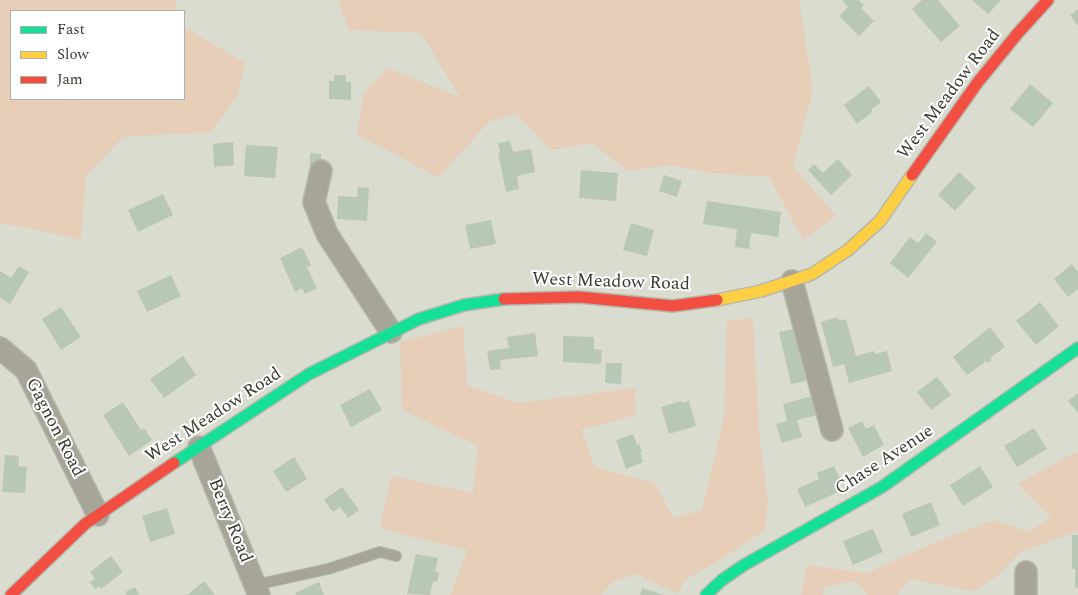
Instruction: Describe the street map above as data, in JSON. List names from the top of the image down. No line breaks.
{"streets":{"street":["West Meadow Road","Gagnon Road","Chase Avenue","Berry Road"]},"crossings":[["West Meadow Road","Gagnon Road"],["West Meadow Road","Berry Road"]],"legend":["Fast","Slow","Jam"]}
